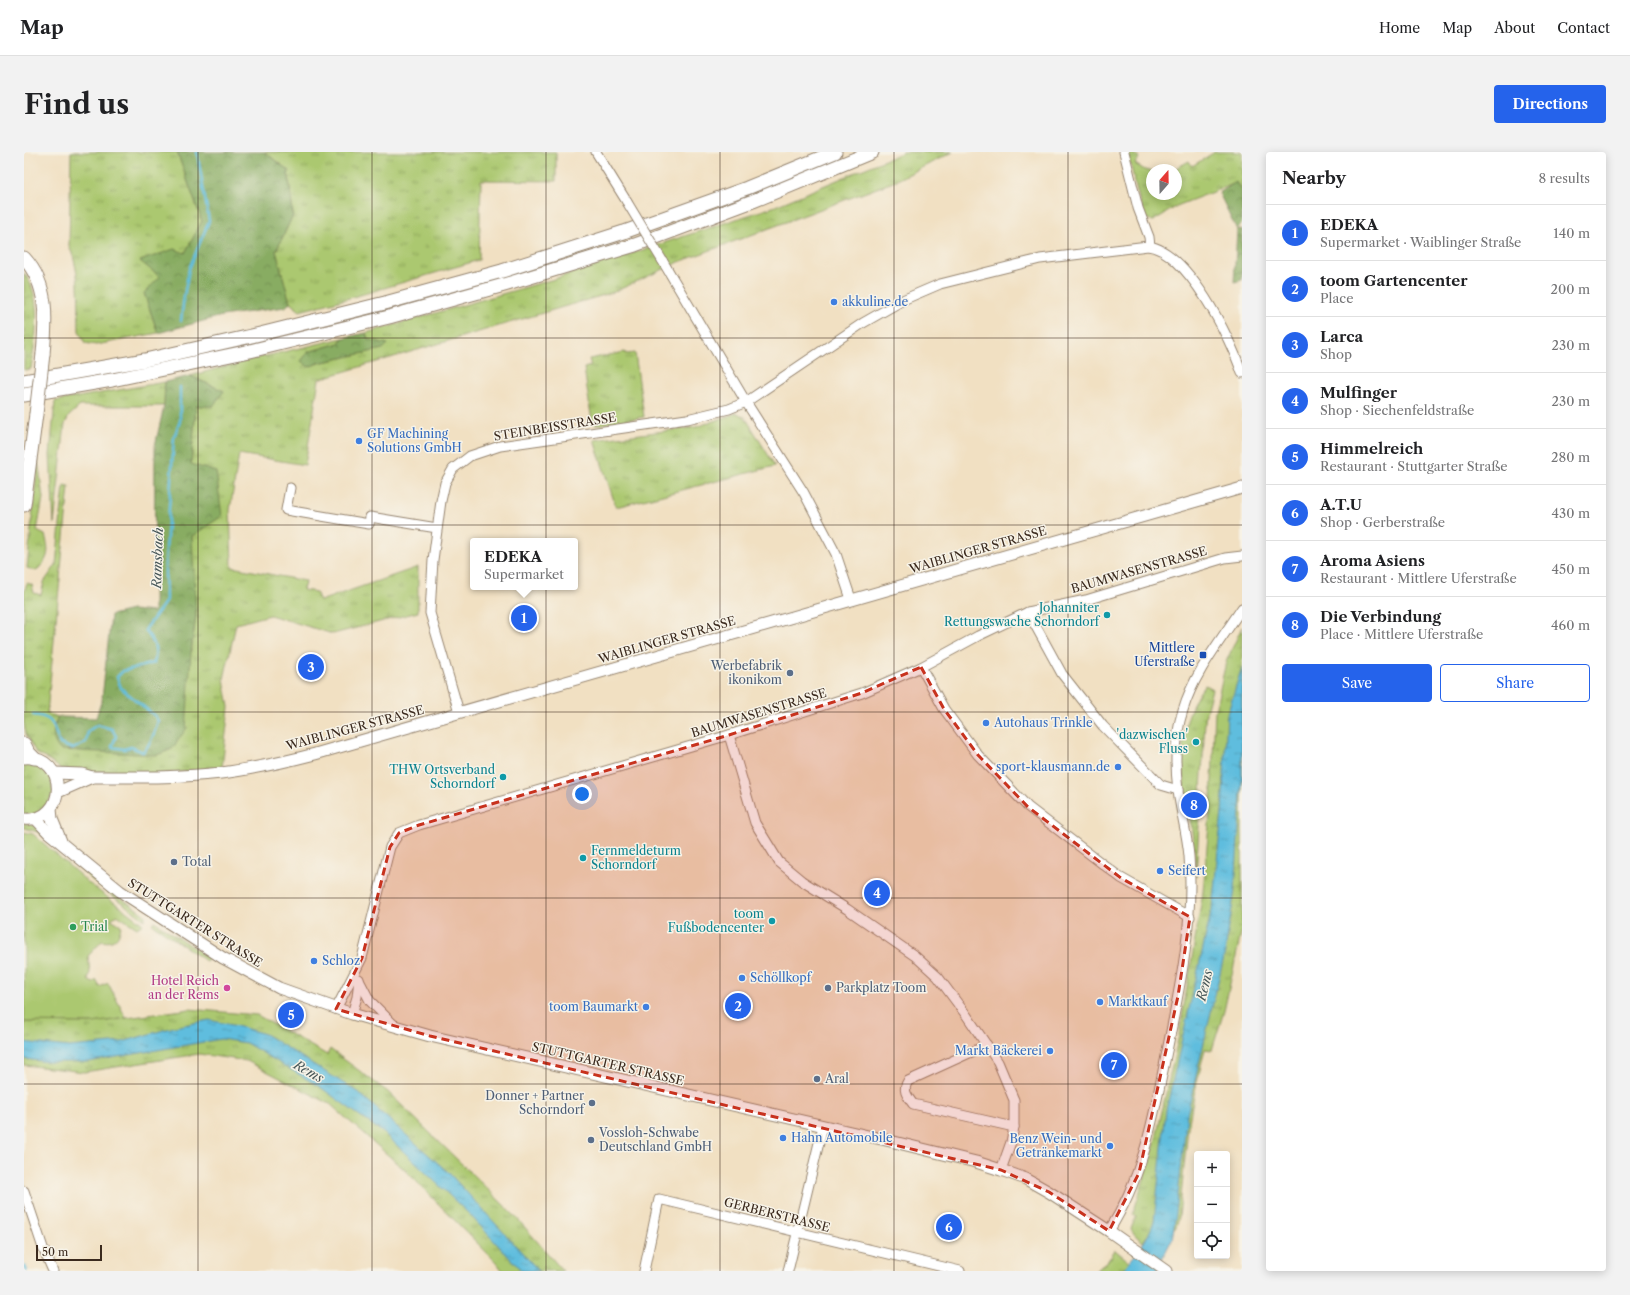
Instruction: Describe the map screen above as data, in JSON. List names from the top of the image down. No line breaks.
{"streets":{"main road":["WAIBLINGER STRASSE","STUTTGARTER STRASSE"],"street":["STEINBEISSTRASSE","BAUMWASENSTRASSE","GERBERSTRASSE"]},"crossings":[["STEINBEISSTRASSE","WAIBLINGER STRASSE"],["BAUMWASENSTRASSE","STUTTGARTER STRASSE"]],"water":["Ramsbach","Rems"],"places":{"other":["akkuline.de","GF Machining Solutions GmbH","Johanniter Rettungswache Schorndorf","Werbefabrik ikonikom","Autohaus Trinkle","'dazwischen' Fluss","sport-klausmann.de","THW Ortsverband Schorndorf","Fernmeldeturm Schorndorf","Total","Seifert","toom Fußbodencenter","Trial","Schloz","Schöllkopf","Hotel Reich an der Rems","Parkplatz Toom","Marktkauf","toom Baumarkt","Markt Bäckerei","Aral","Donner + Partner Schorndorf","Hahn Automobile","Vossloh-Schwabe Deutschland GmbH","Benz Wein- und Getränkemarkt"],"transit":["Mittlere Uferstraße"]},"scale_bar":"50 m","north":"top","page":{"header":"Map","nav":["Home","Map","About","Contact"],"buttons":["Directions",["Save","Share"]],"title":"Find us","heading":["Nearby","8 results"],"list":[{"mark":"1","name":"EDEKA","note":"Supermarket · Waiblinger Straße","value":"140 m"},{"mark":"2","name":"toom Gartencenter","note":"Place","value":"200 m"},{"mark":"3","name":"Larca","note":"Shop","value":"230 m"},{"mark":"4","name":"Mulfinger","note":"Shop · Siechenfeldstraße","value":"230 m"},{"mark":"5","name":"Himmelreich","note":"Restaurant · Stuttgarter Straße","value":"280 m"},{"mark":"6","name":"A.T.U","note":"Shop · Gerberstraße","value":"430 m"},{"mark":"7","name":"Aroma Asiens","note":"Restaurant · Mittlere Uferstraße","value":"450 m"},{"mark":"8","name":"Die Verbindung","note":"Place · Mittlere Uferstraße","value":"460 m"}],"popup":["EDEKA","Supermarket"],"pins":["1","3","8","4","2","5","7","6"],"map_buttons":["+","−"],"scale":"50 m"}}
